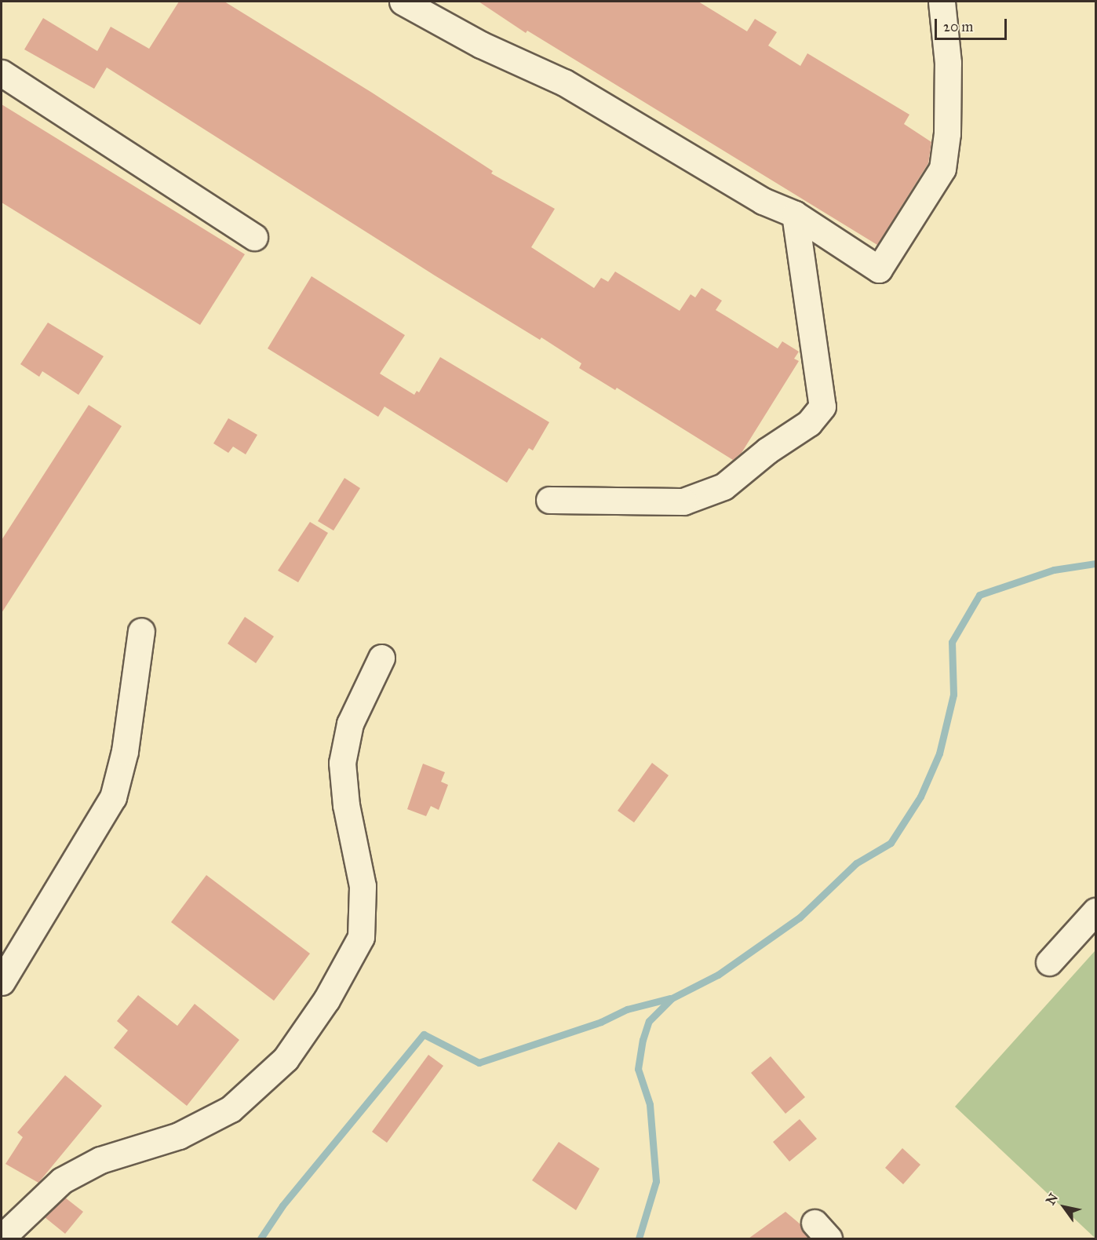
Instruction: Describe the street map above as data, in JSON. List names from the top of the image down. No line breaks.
{"scale_bar":"20 m","north":"top left"}
